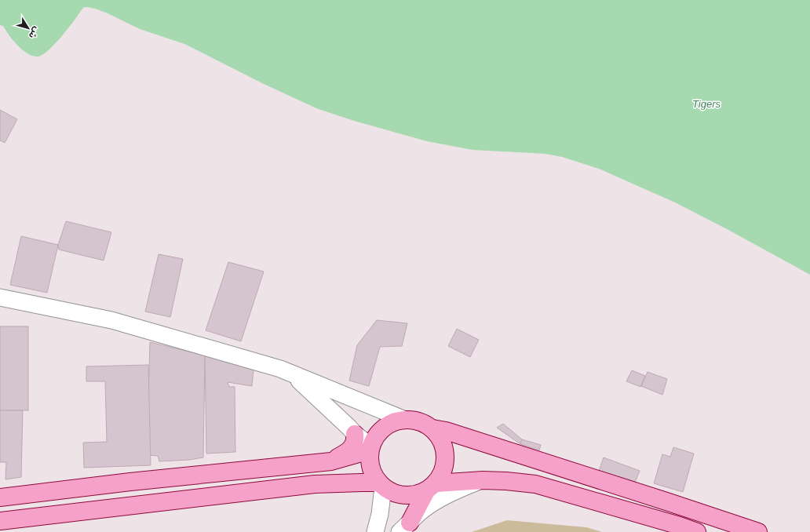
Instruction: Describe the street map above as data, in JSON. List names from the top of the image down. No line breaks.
{"water":["Tigers"],"north":"bottom right"}
